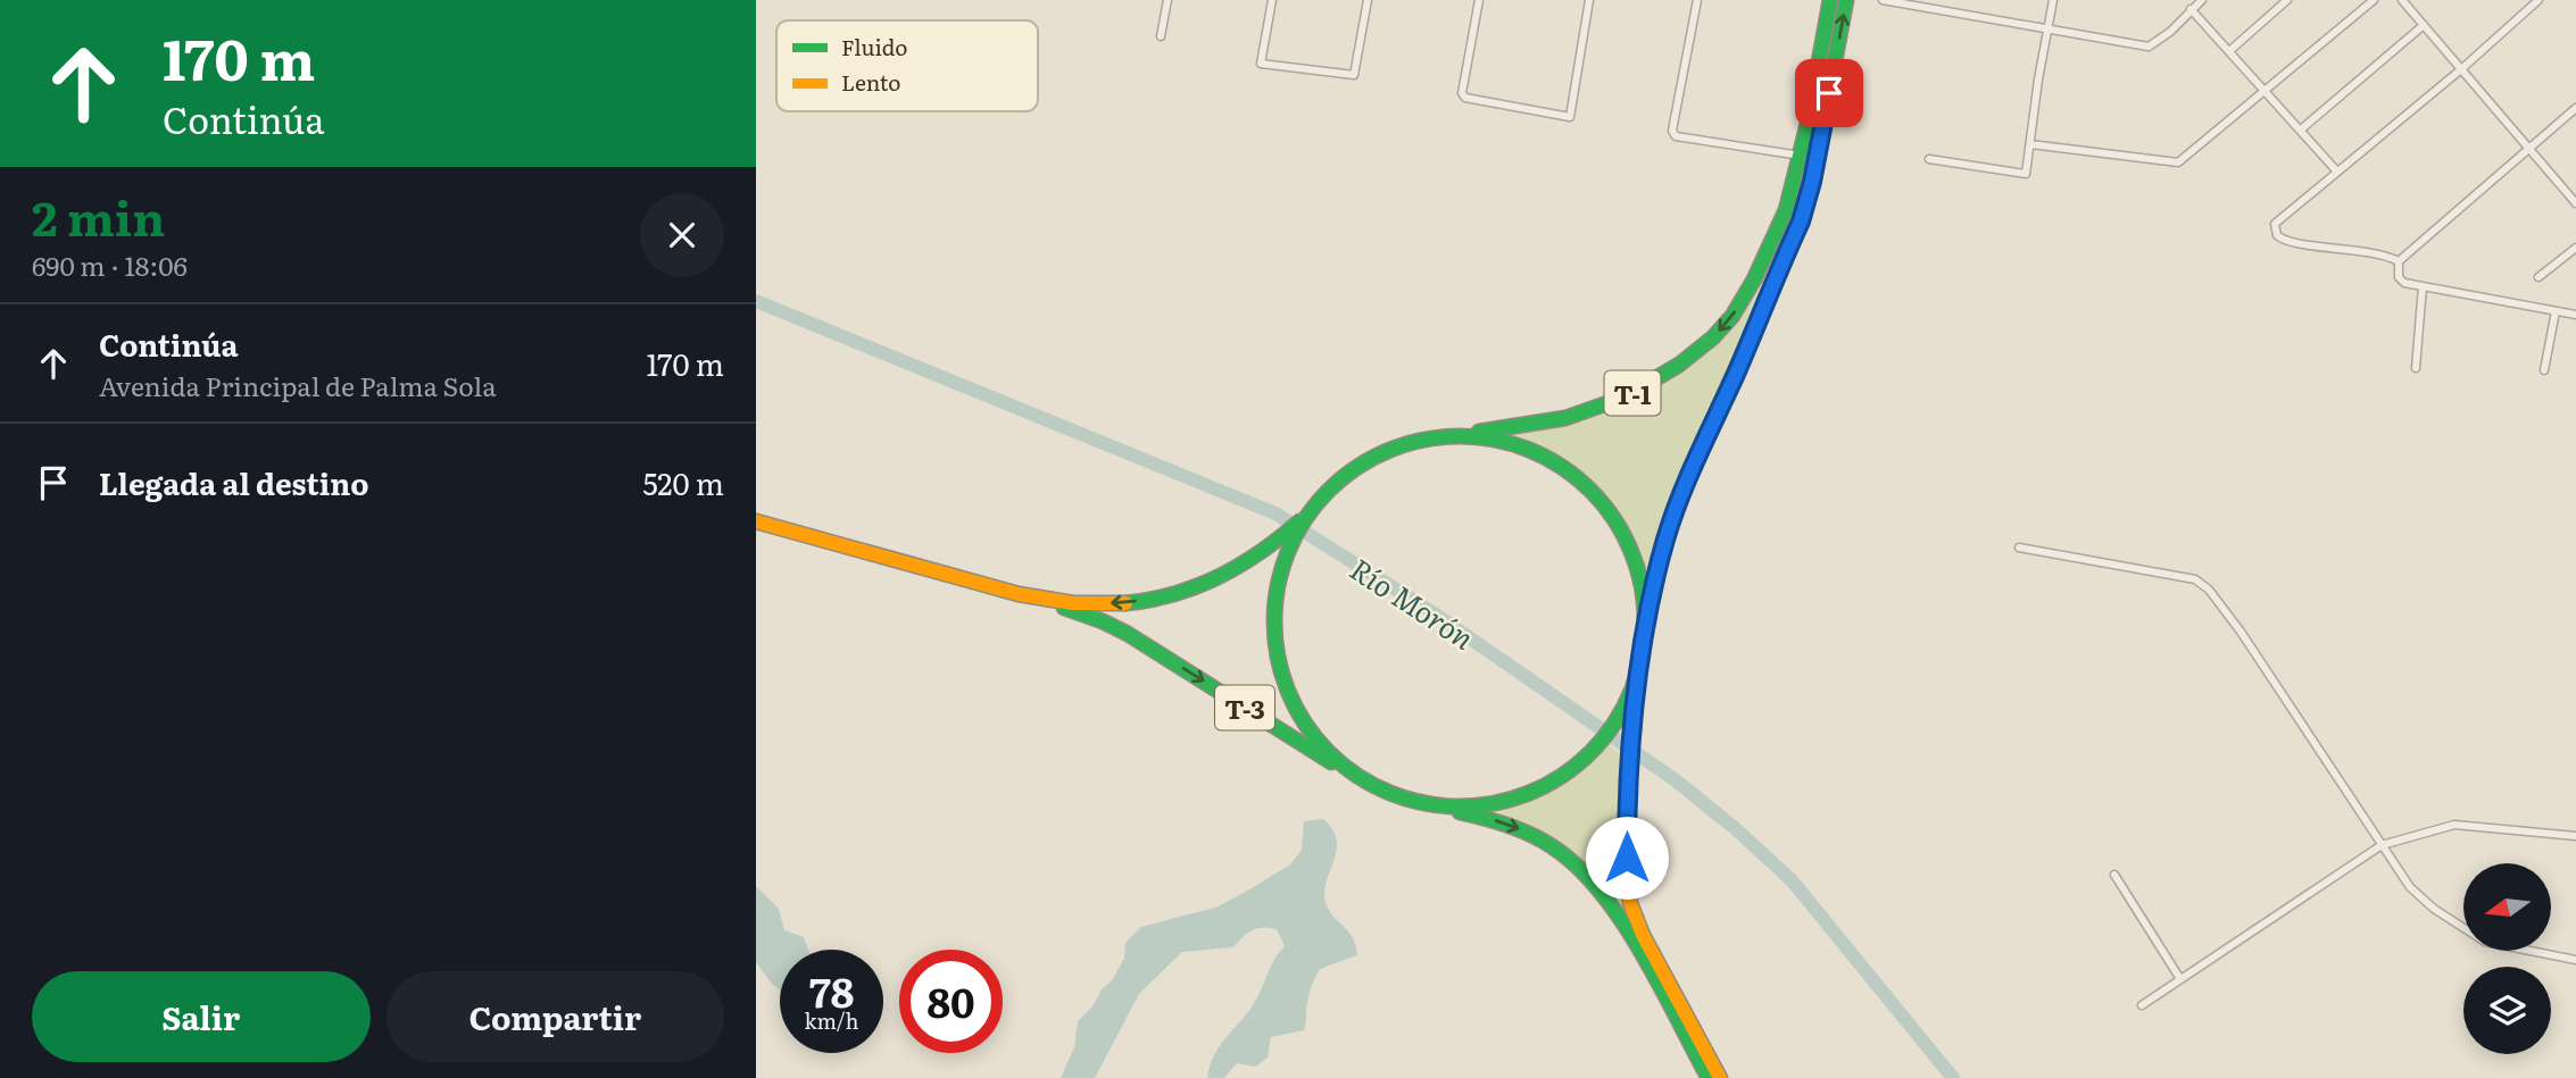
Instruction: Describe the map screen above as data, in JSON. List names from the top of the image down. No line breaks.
{"streets":{"highway":["T-1","T-3"]},"crossings":[["T-1","T-3"]],"water":["Río Morón"],"legend":["Fluido","Lento"],"north":"left","page":{"turn":["170 m","Continúa"],"heading":["2 min","690 m · 18:06"],"list":[{"name":"Continúa","note":"Avenida Principal de Palma Sola","value":"170 m"},{"name":"Llegada al destino","value":"520 m"}],"speed":"78 km/h","limit":"80","buttons":["Salir","Compartir"]}}
